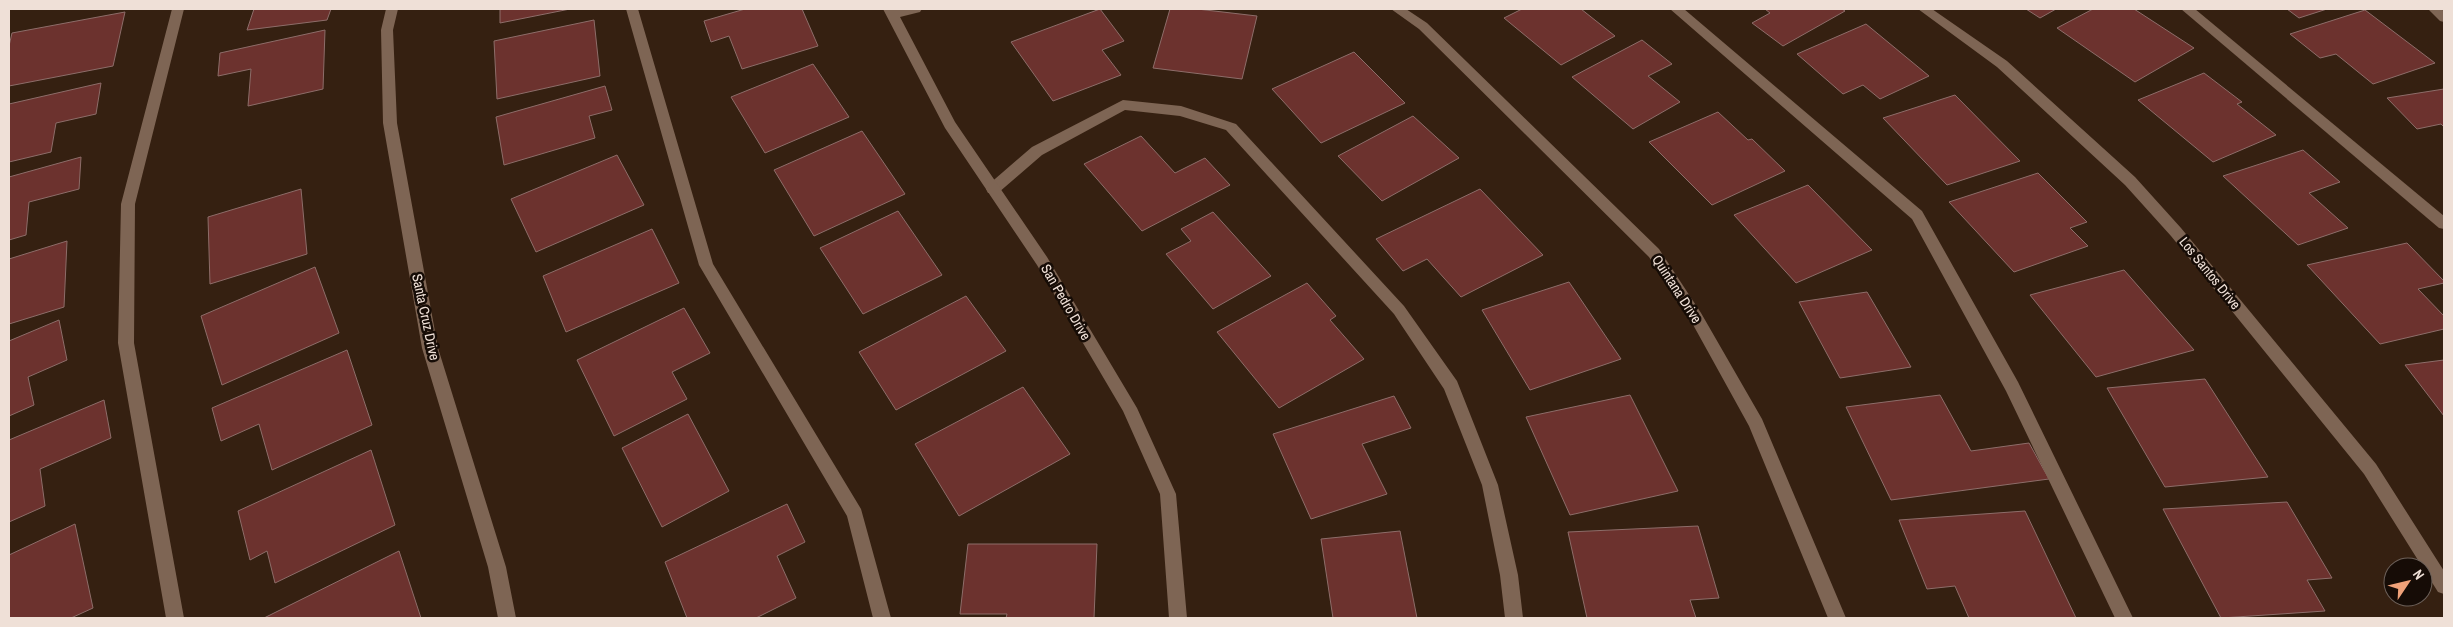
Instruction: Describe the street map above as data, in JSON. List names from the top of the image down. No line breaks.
{"streets":{"street":["Los Santos Drive","Quintana Drive","San Pedro Drive","Santa Cruz Drive"]},"north":"top right"}
